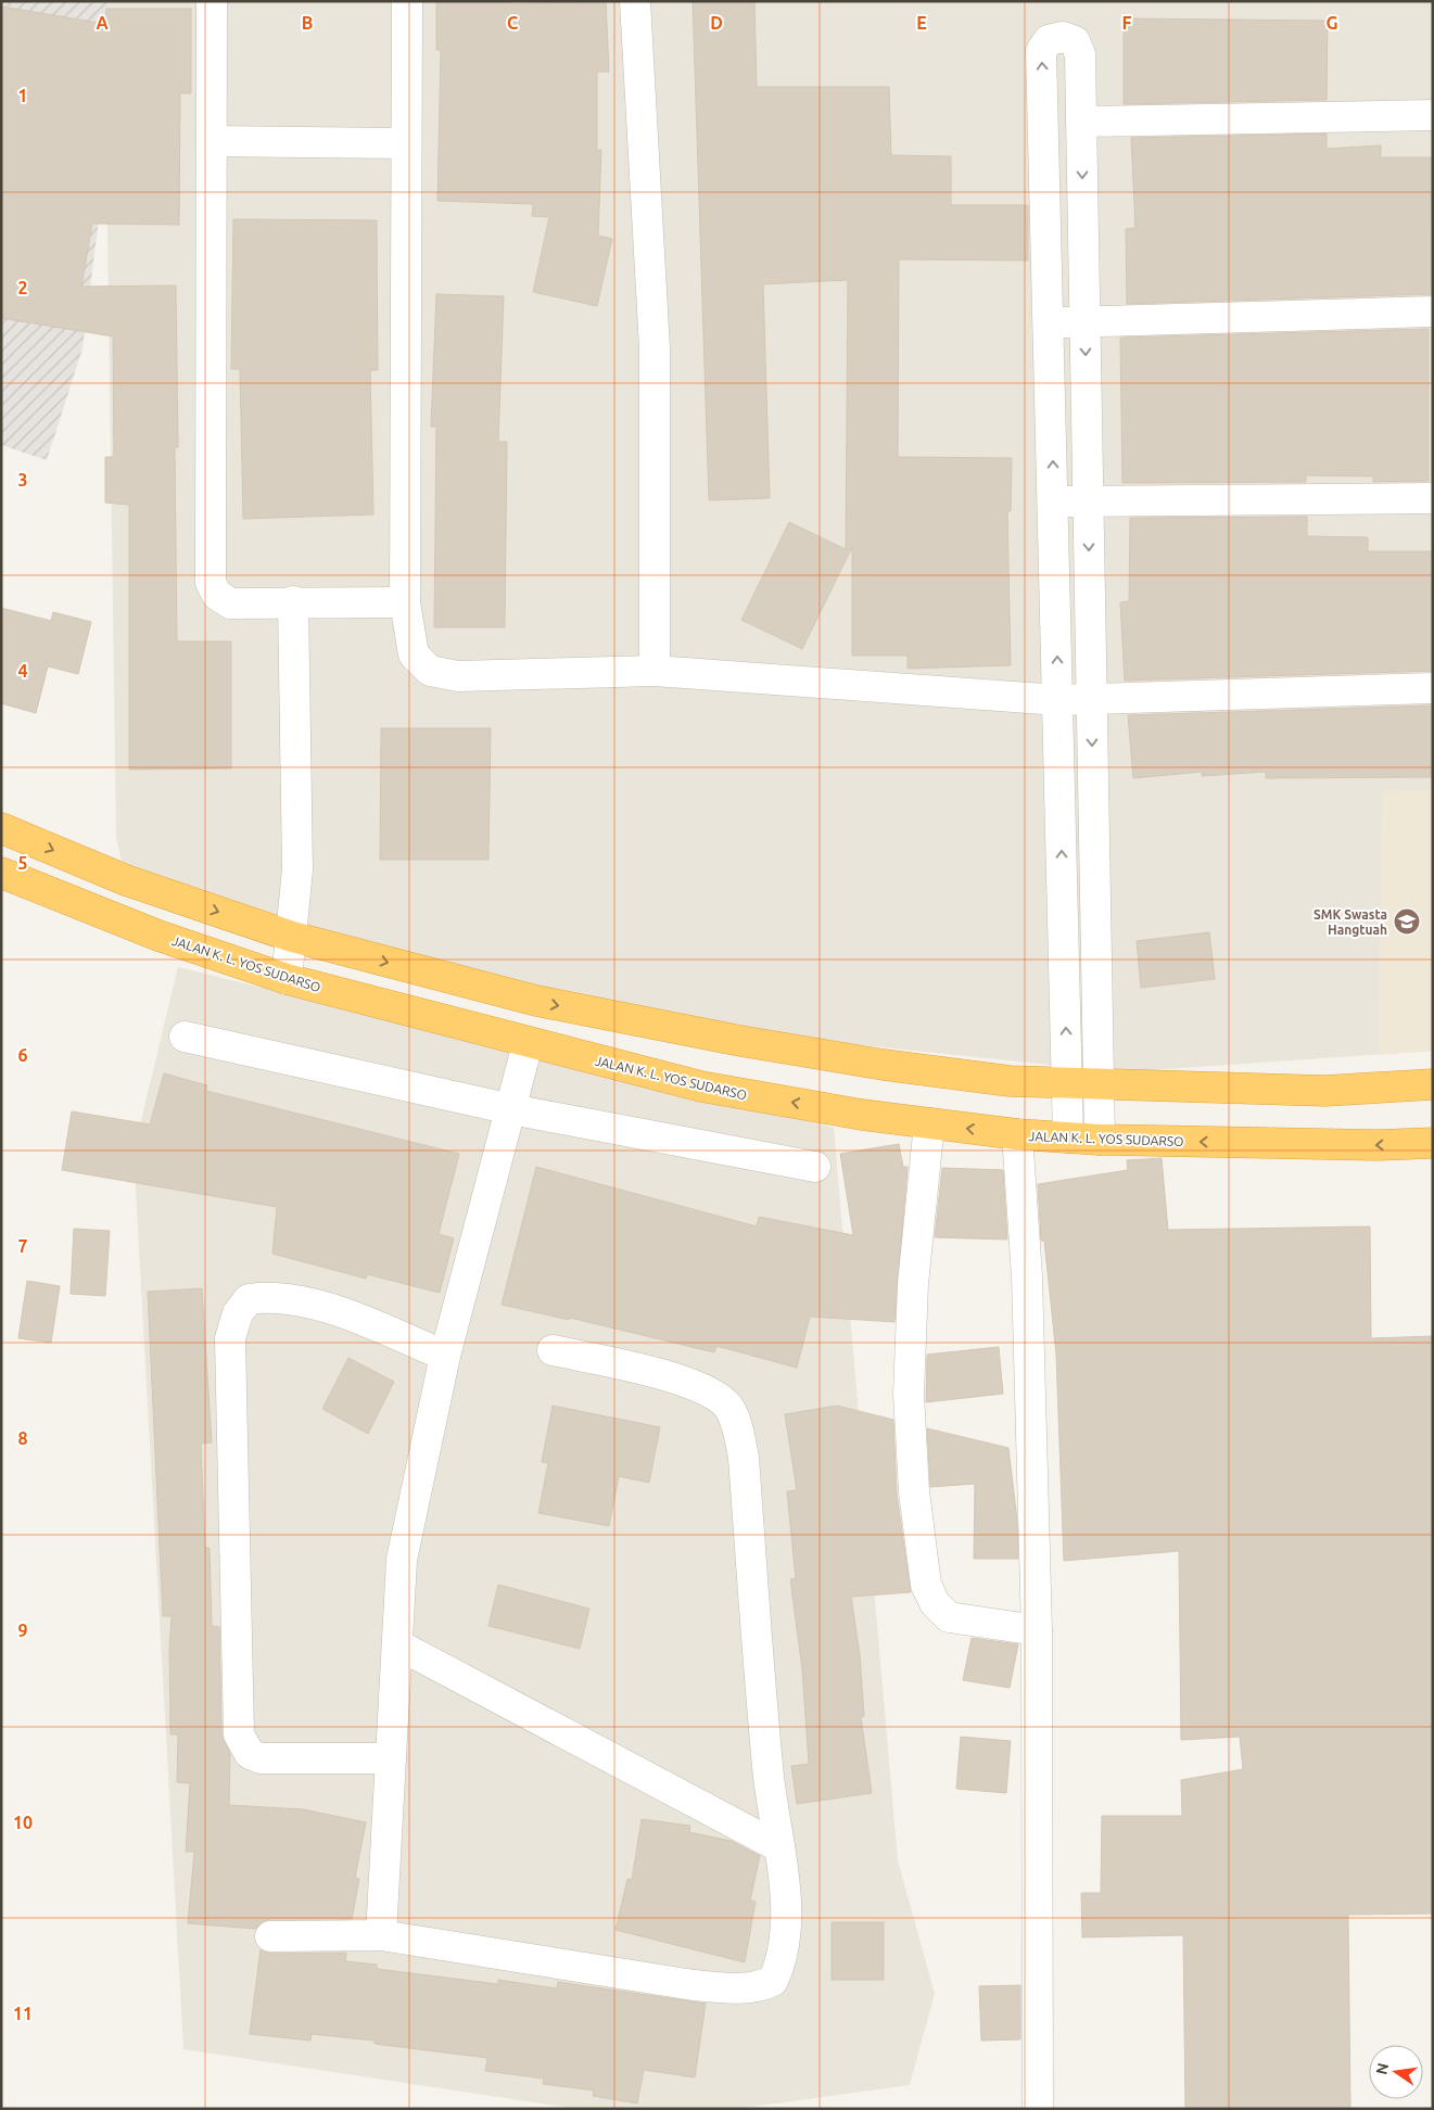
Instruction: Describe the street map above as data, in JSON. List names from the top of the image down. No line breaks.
{"streets":{"highway":["JALAN K. L. YOS SUDARSO"]},"places":{"school or university":["SMK Swasta Hangtuah"]},"north":"left","grid":{"columns":["A","B","C","D","E","F","G"],"rows":["1","2","3","4","5","6","7","8","9","10","11"]}}
